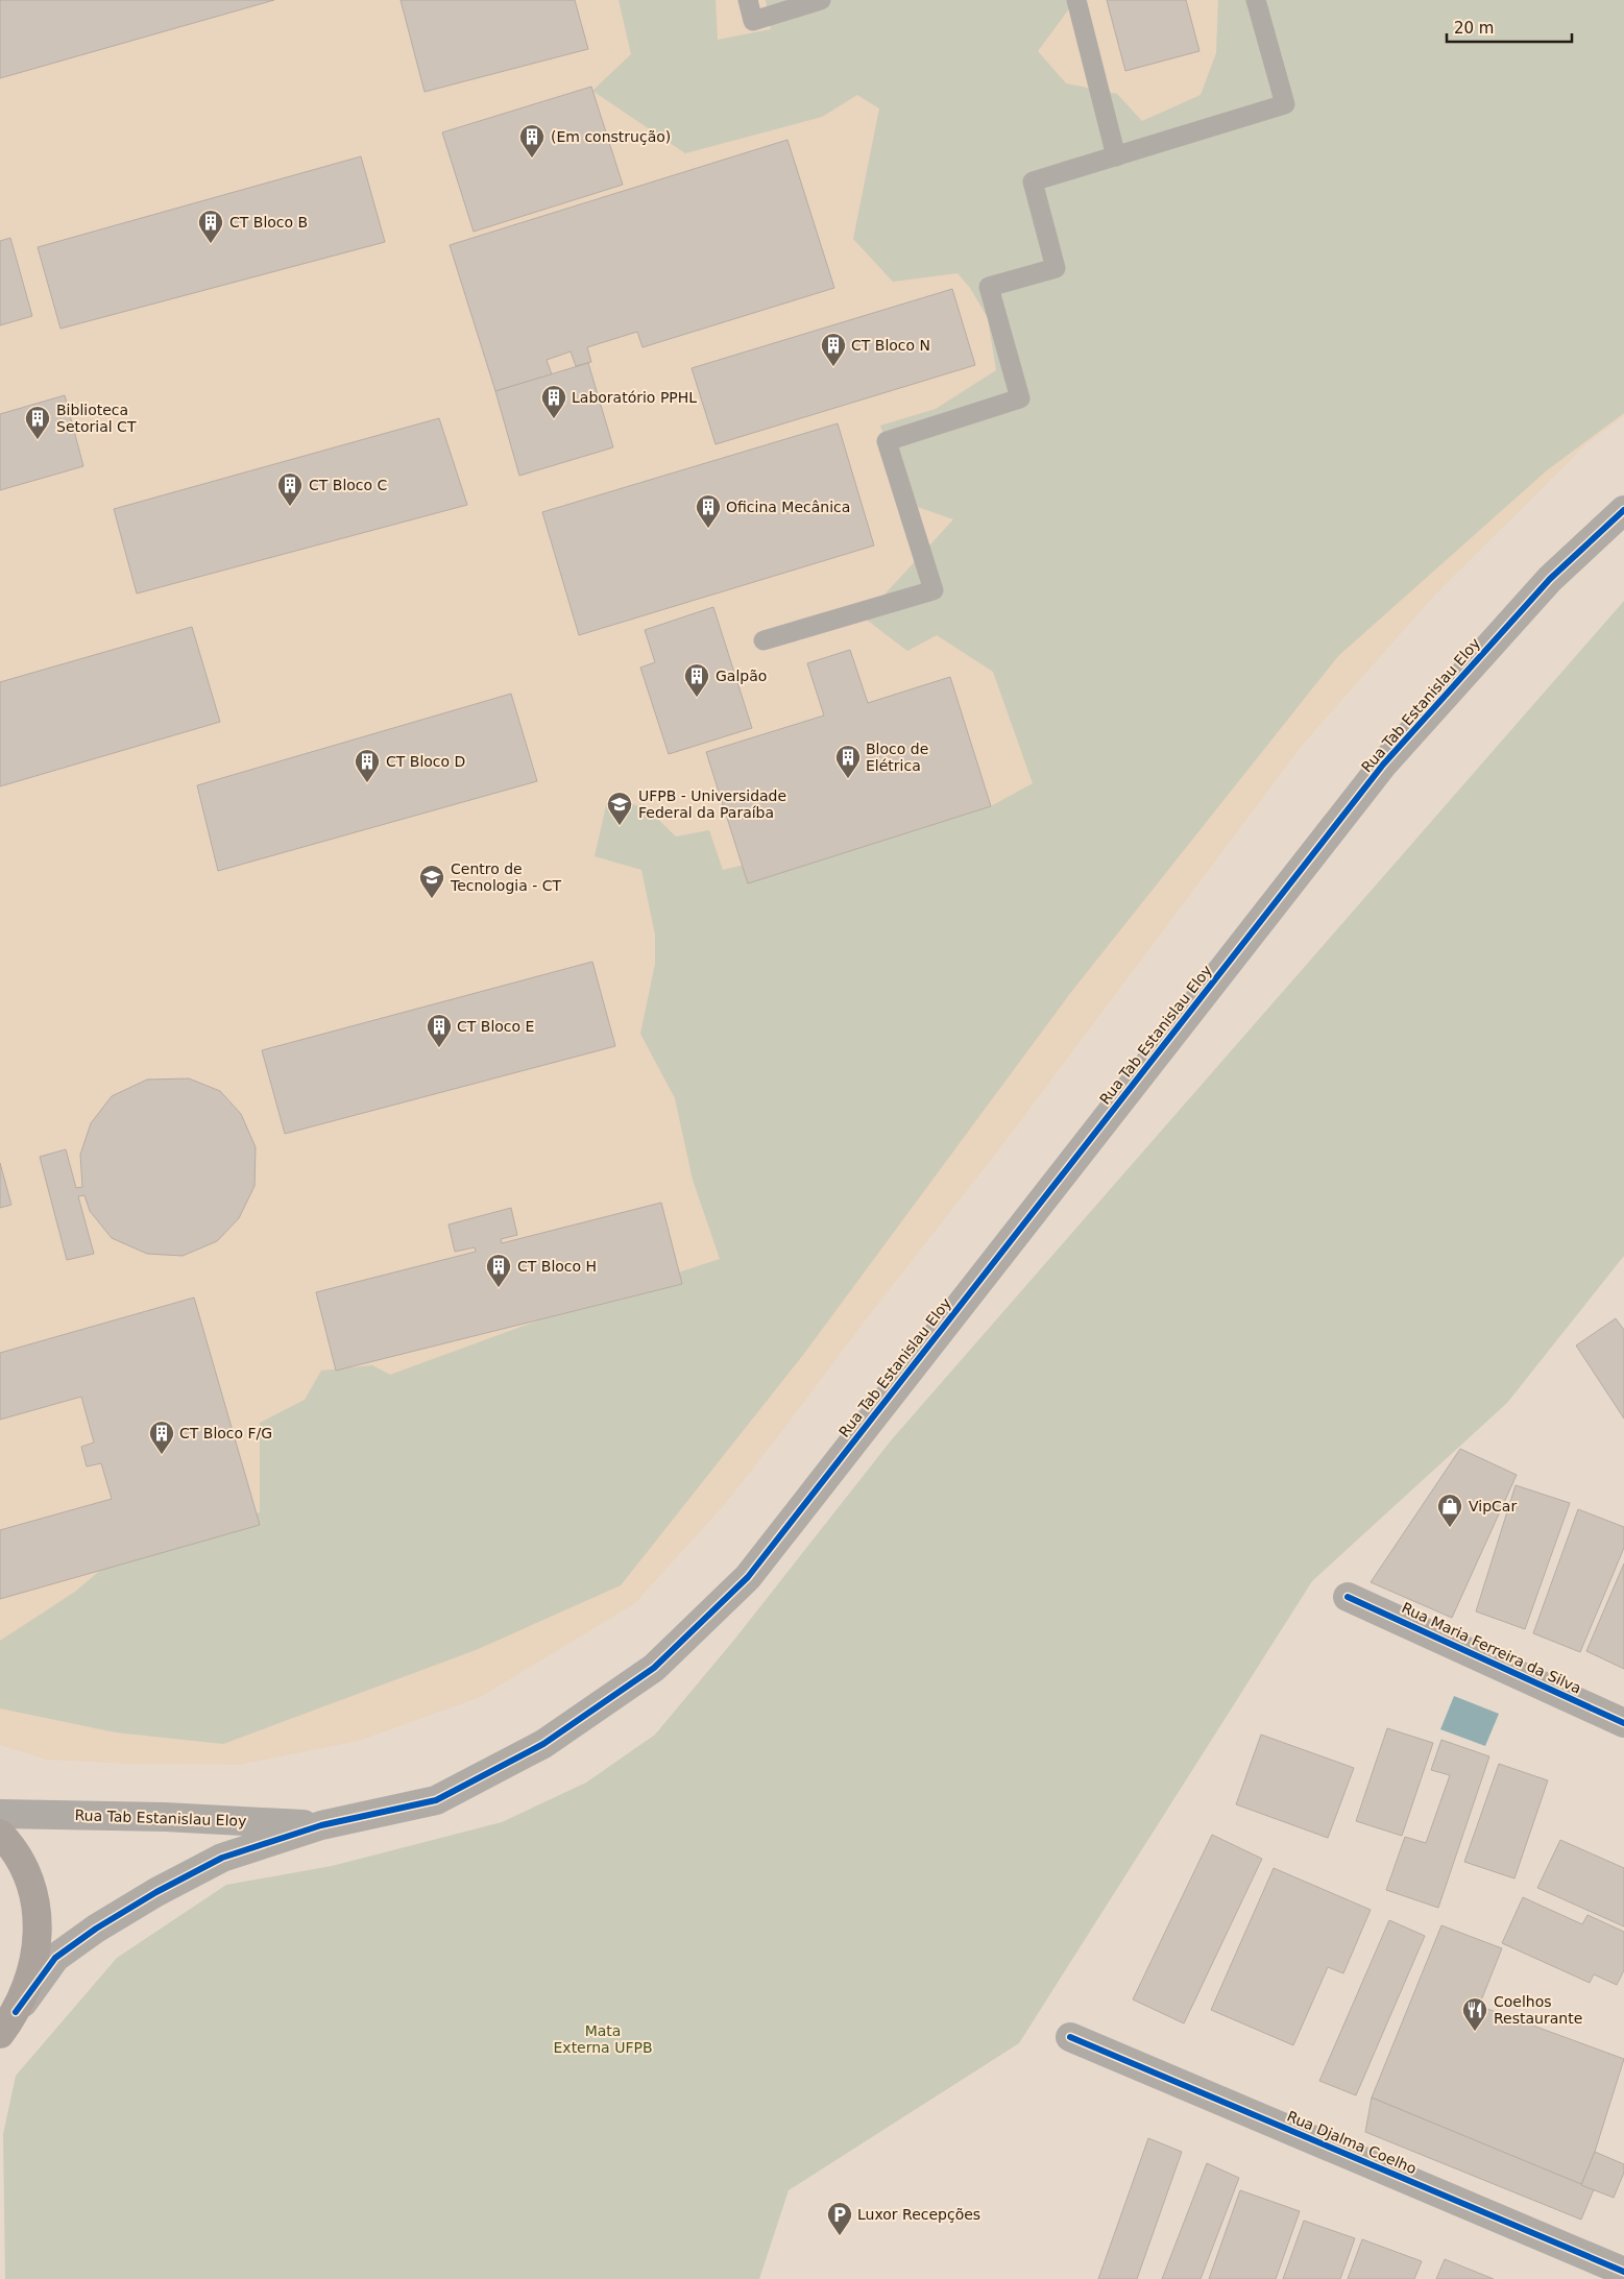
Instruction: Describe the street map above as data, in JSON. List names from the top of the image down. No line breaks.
{"streets":{"street":["Rua Tab Estanislau Eloy","Rua Maria Ferreira da Silva","Rua Djalma Coelho"]},"parks":["Mata Externa UFPB"],"places":{"building":["(Em construção)","CT Bloco B","CT Bloco N","Laboratório PPHL","Biblioteca Setorial CT","CT Bloco C","Oficina Mecânica","Galpão","Bloco de Elétrica","CT Bloco D","CT Bloco E","CT Bloco H","CT Bloco F/G"],"school or university":["UFPB - Universidade Federal da Paraíba","Centro de Tecnologia - CT"],"shop":["VipCar"],"restaurant":["Coelhos Restaurante"],"parking":["Luxor Recepções"]},"scale_bar":"20 m"}
